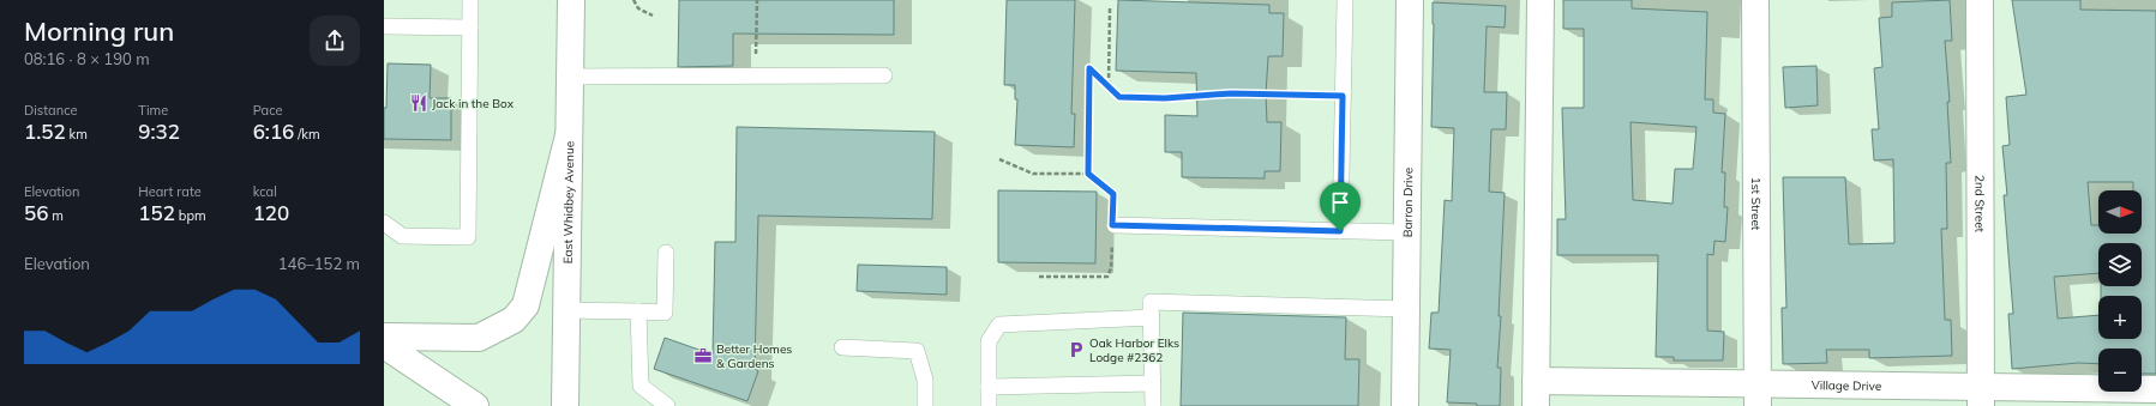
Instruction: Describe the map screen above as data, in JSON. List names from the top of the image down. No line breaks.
{"streets":{"street":["Barron Drive","East Whidbey Avenue","1st Street","2nd Street","Village Drive"]},"crossings":[["1st Street","Village Drive"],["2nd Street","Village Drive"]],"places":{"restaurant":["Jack in the Box"],"parking":["Oak Harbor Elks Lodge #2362"],"office":["Better Homes & Gardens"]},"north":"right","page":{"heading":["Morning run","08:16 · 8 × 190 m"],"stats":[["Distance","1.52 km"],["Time","9:32"],["Pace","6:16 /km"],["Elevation","56 m"],["Heart rate","152 bpm"],["kcal","120"]],"map_buttons":["+","−"],"chart":["Elevation","146–152 m"]}}
